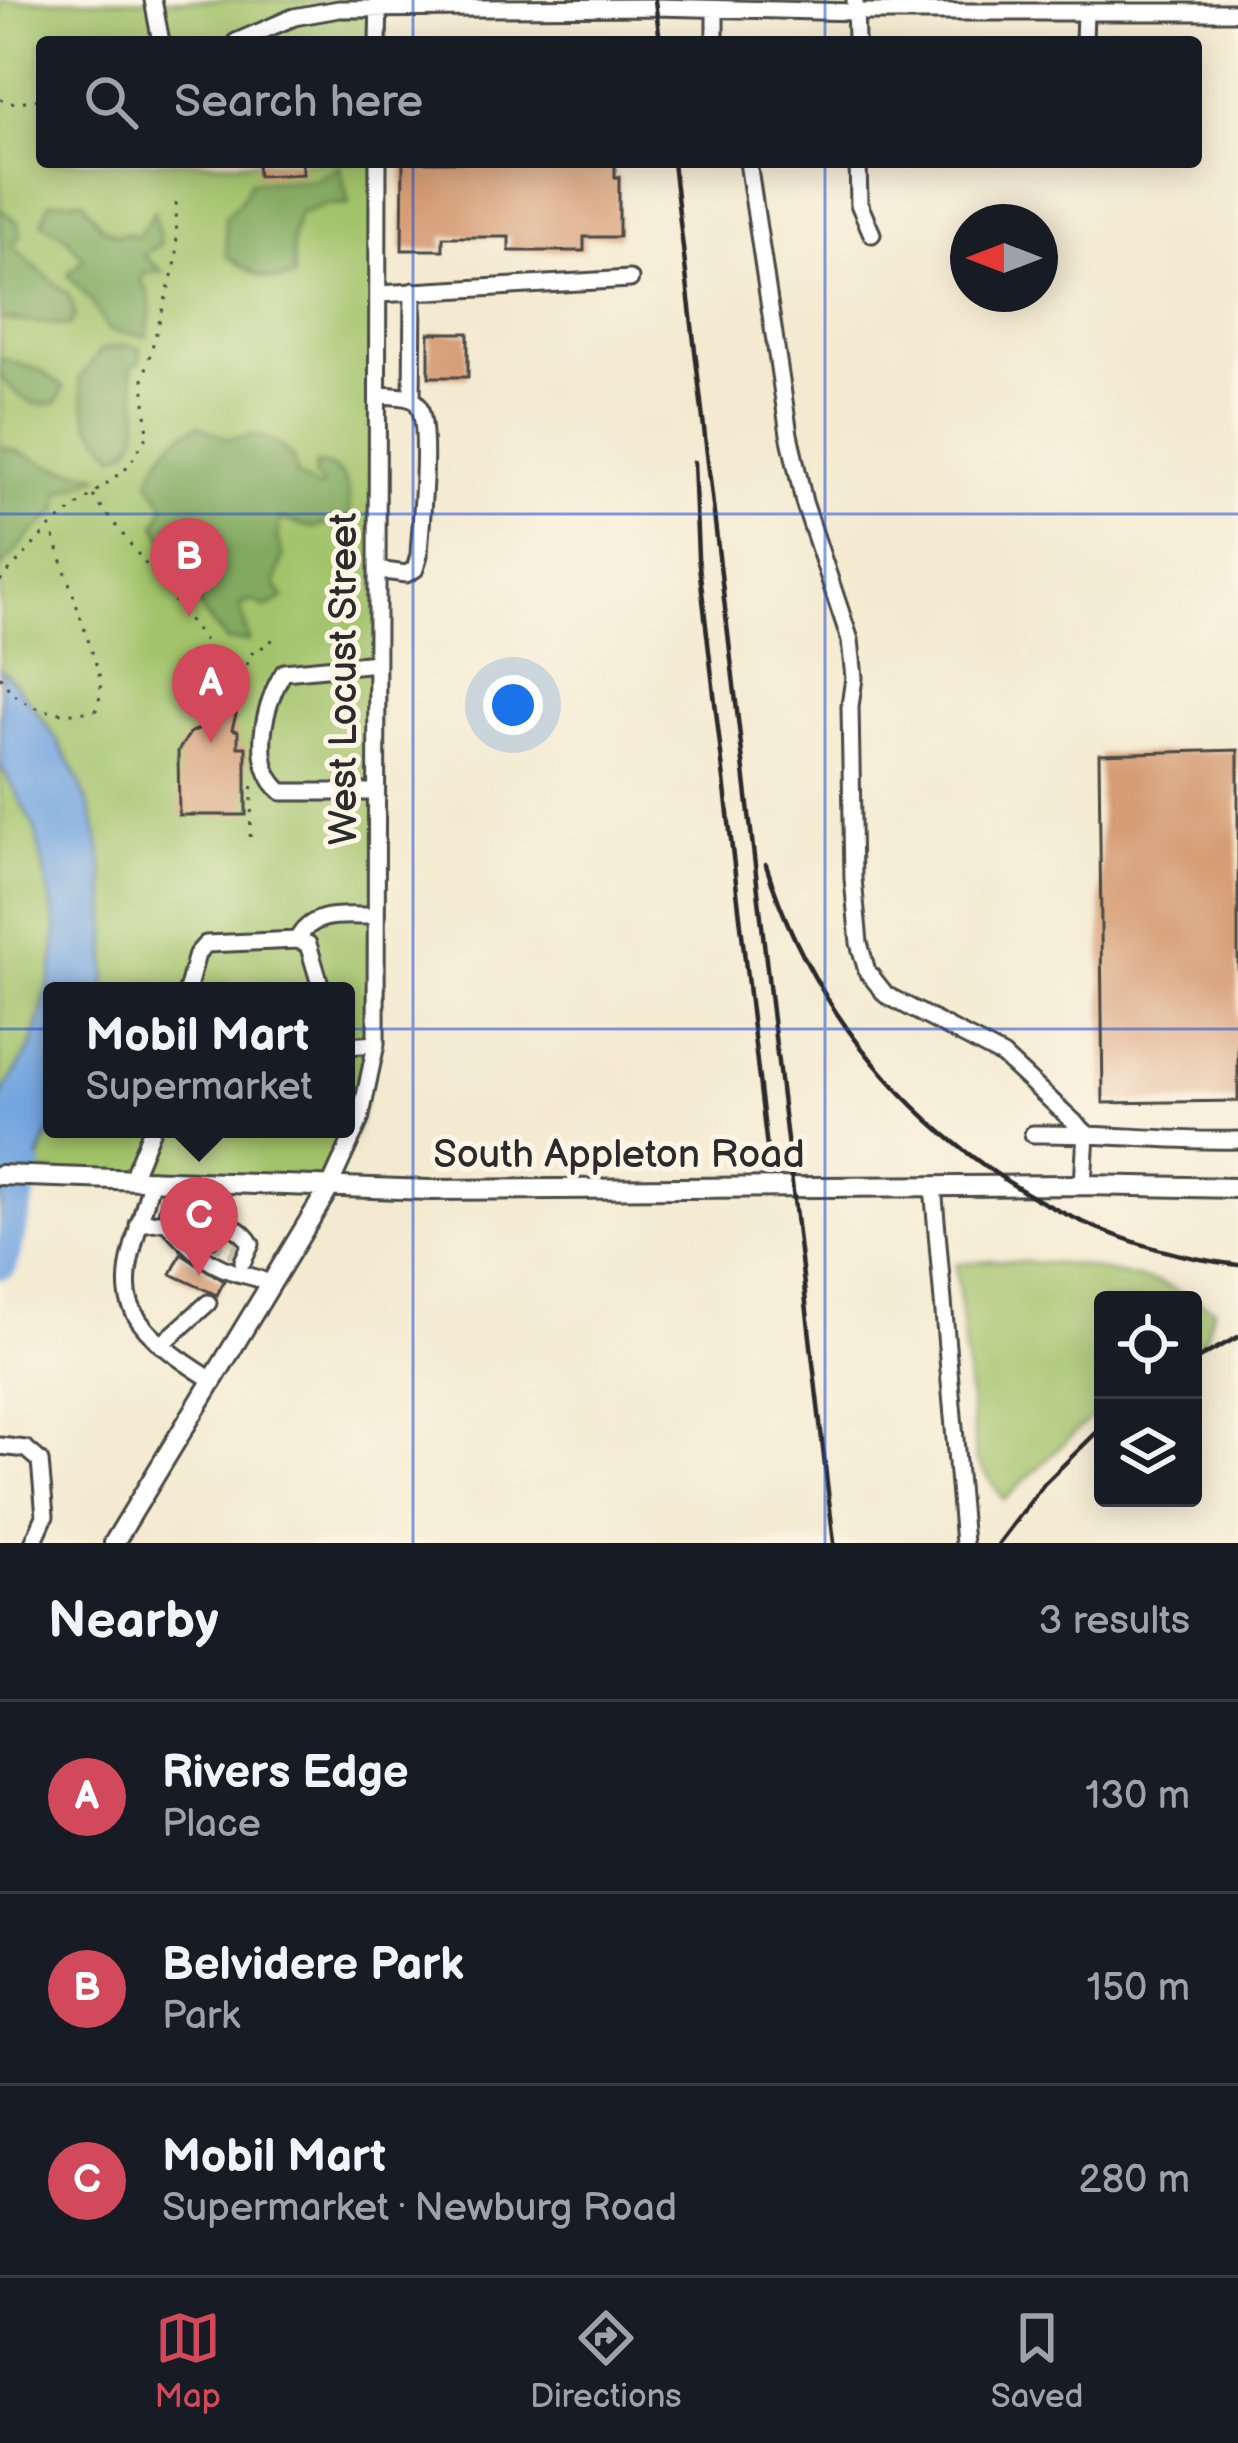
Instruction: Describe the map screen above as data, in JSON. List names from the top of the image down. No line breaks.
{"streets":{"main road":["South Appleton Road"],"street":["West Locust Street"]},"crossings":[["West Locust Street","South Appleton Road"]],"north":"left","page":{"search":"Search here","pins":["B","A","C"],"popup":["Mobil Mart","Supermarket"],"heading":["Nearby","3 results"],"list":[{"mark":"A","name":"Rivers Edge","note":"Place","value":"130 m"},{"mark":"B","name":"Belvidere Park","note":"Park","value":"150 m"},{"mark":"C","name":"Mobil Mart","note":"Supermarket · Newburg Road","value":"280 m"}],"nav":["Map","Directions","Saved"]}}
